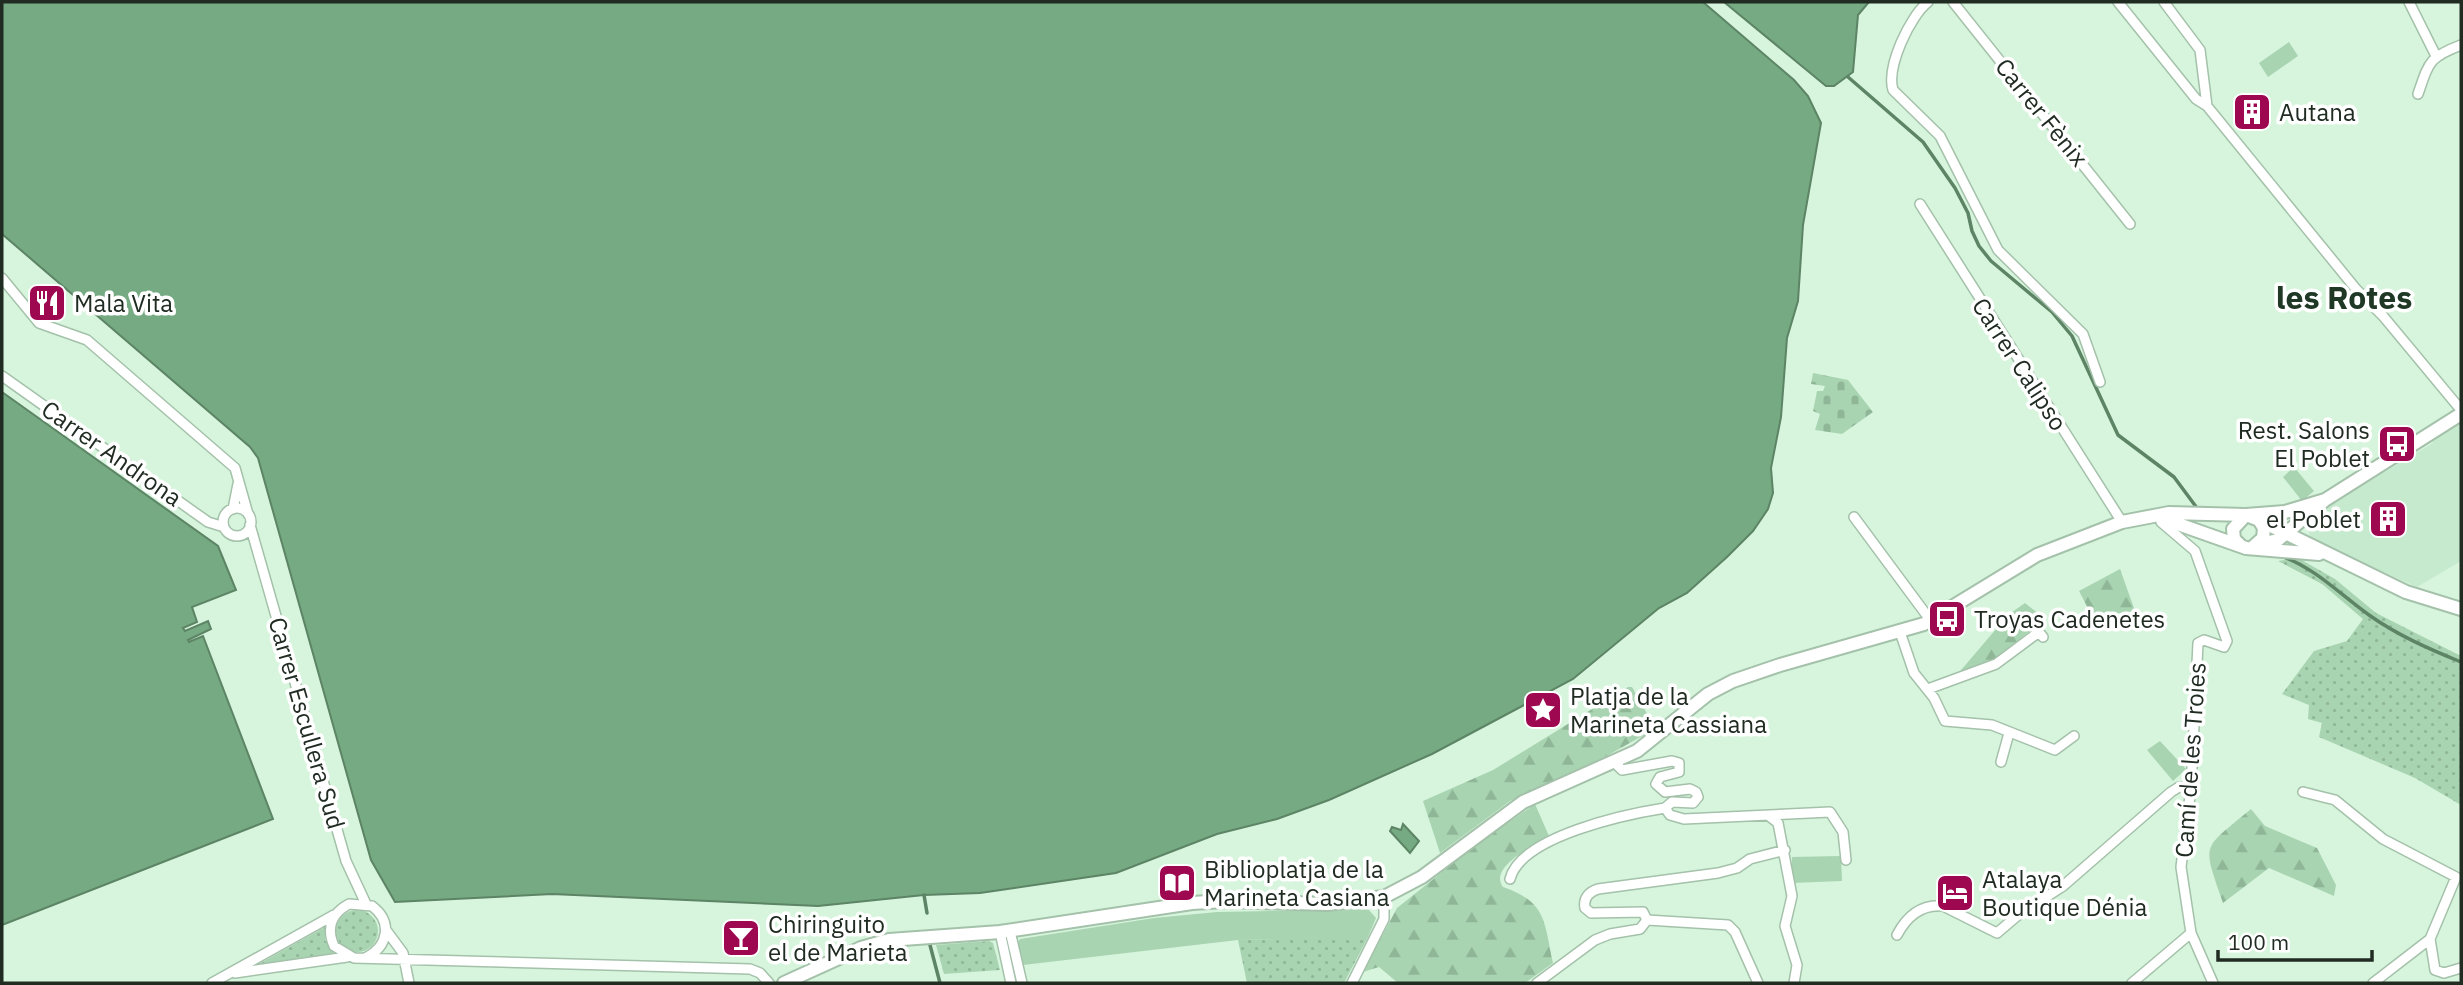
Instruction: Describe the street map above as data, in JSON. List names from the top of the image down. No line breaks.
{"streets":{"street":["Carrer Fènix","Carrer Calipso","Carrer Androna","Carrer Escullera Sud","Camí de les Troies"]},"crossings":[["Carrer Androna","Carrer Escullera Sud"]],"districts":["les Rotes"],"places":{"building":["Autana","el Poblet"],"restaurant":["Mala Vita"],"bus stop":["Rest. Salons El Poblet","Troyas Cadenetes"],"place":["Platja de la Marineta Cassiana"],"library":["Biblioplatja de la Marineta Casiana"],"hotel":["Atalaya Boutique Dénia"],"bar":["Chiringuito el de Marieta"]},"scale_bar":"100 m"}
